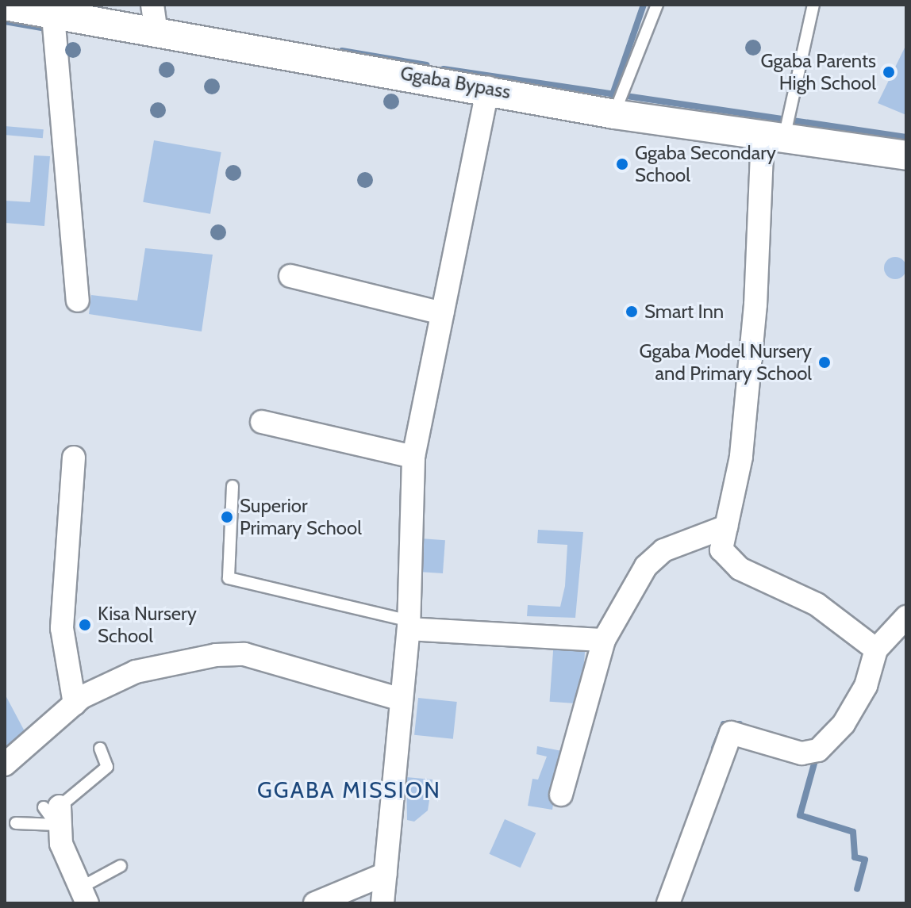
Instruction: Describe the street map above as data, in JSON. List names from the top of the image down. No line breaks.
{"streets":{"street":["Ggaba Bypass"]},"districts":["GGABA MISSION"],"places":["Ggaba Parents High School","Ggaba Secondary School","Smart Inn","Ggaba Model Nursery and Primary School","Superior Primary School","Kisa Nursery School"]}
